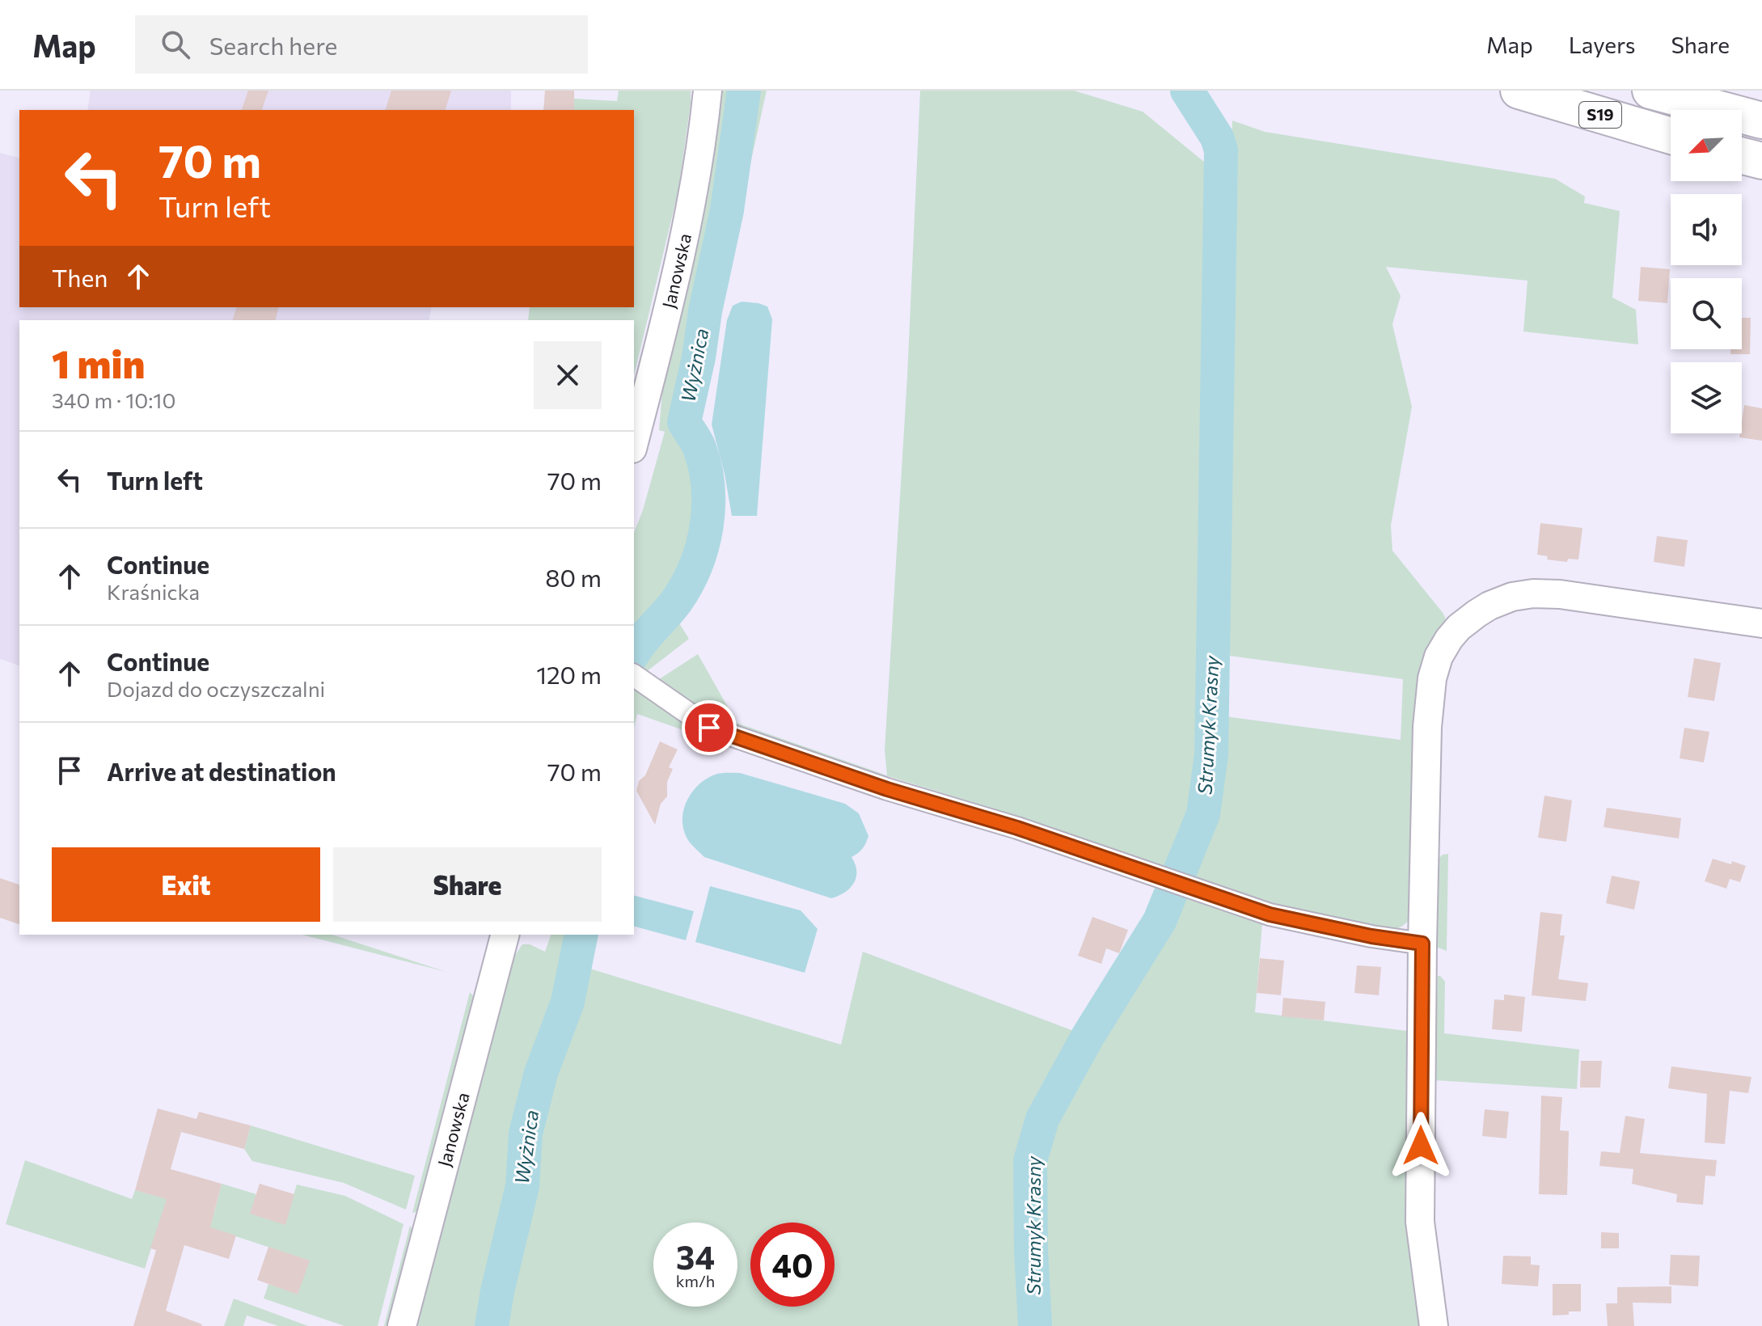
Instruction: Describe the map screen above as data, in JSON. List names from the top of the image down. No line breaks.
{"streets":{"highway":["S19"],"street":["Janowska"]},"water":["Wyżnica","Strumyk Krasny"],"north":"bottom left","page":{"header":"Map","search":"Search here","nav":["Map","Layers","Share"],"turn":["70 m","Turn left"],"then":"Then","heading":["1 min","340 m · 10:10"],"list":[{"name":"Turn left","value":"70 m"},{"name":"Continue","note":"Kraśnicka","value":"80 m"},{"name":"Continue","note":"Dojazd do oczyszczalni","value":"120 m"},{"name":"Arrive at destination","value":"70 m"}],"buttons":["Exit","Share"],"speed":"34 km/h","limit":"40"}}
